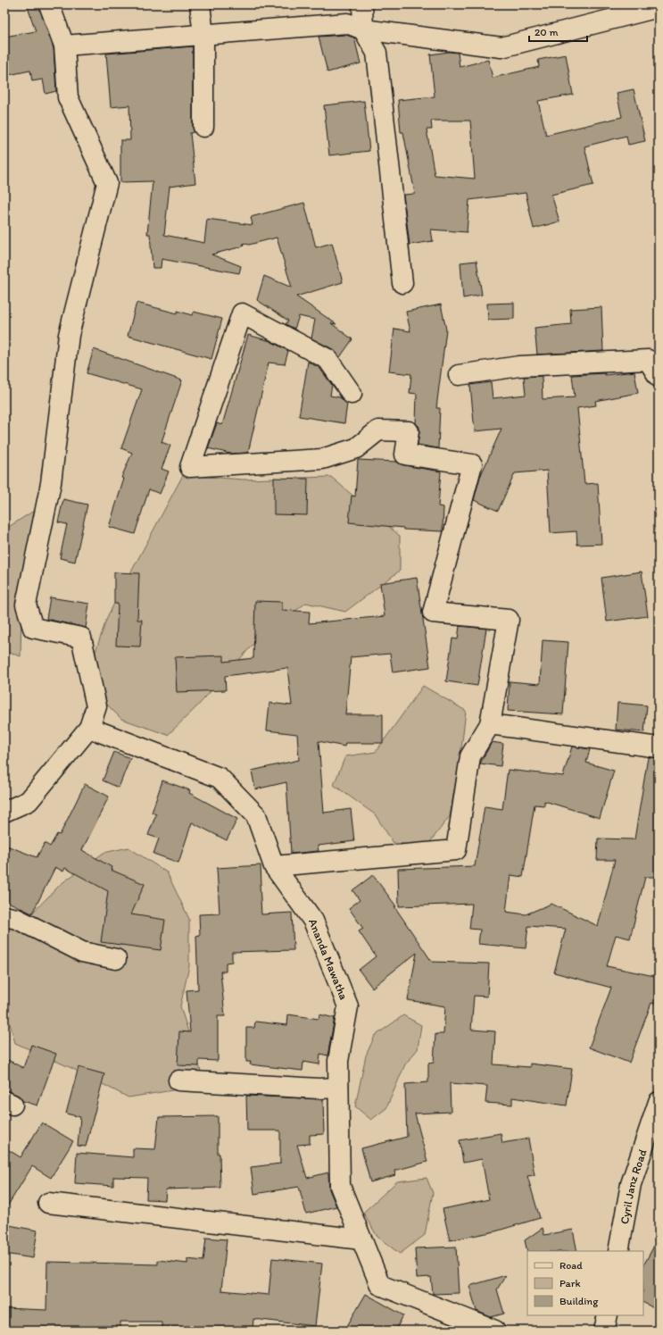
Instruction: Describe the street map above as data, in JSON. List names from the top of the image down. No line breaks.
{"streets":{"street":["Ananda Mawatha","Cyril Janz Road"]},"legend":["Road","Park","Building"],"scale_bar":"20 m"}
